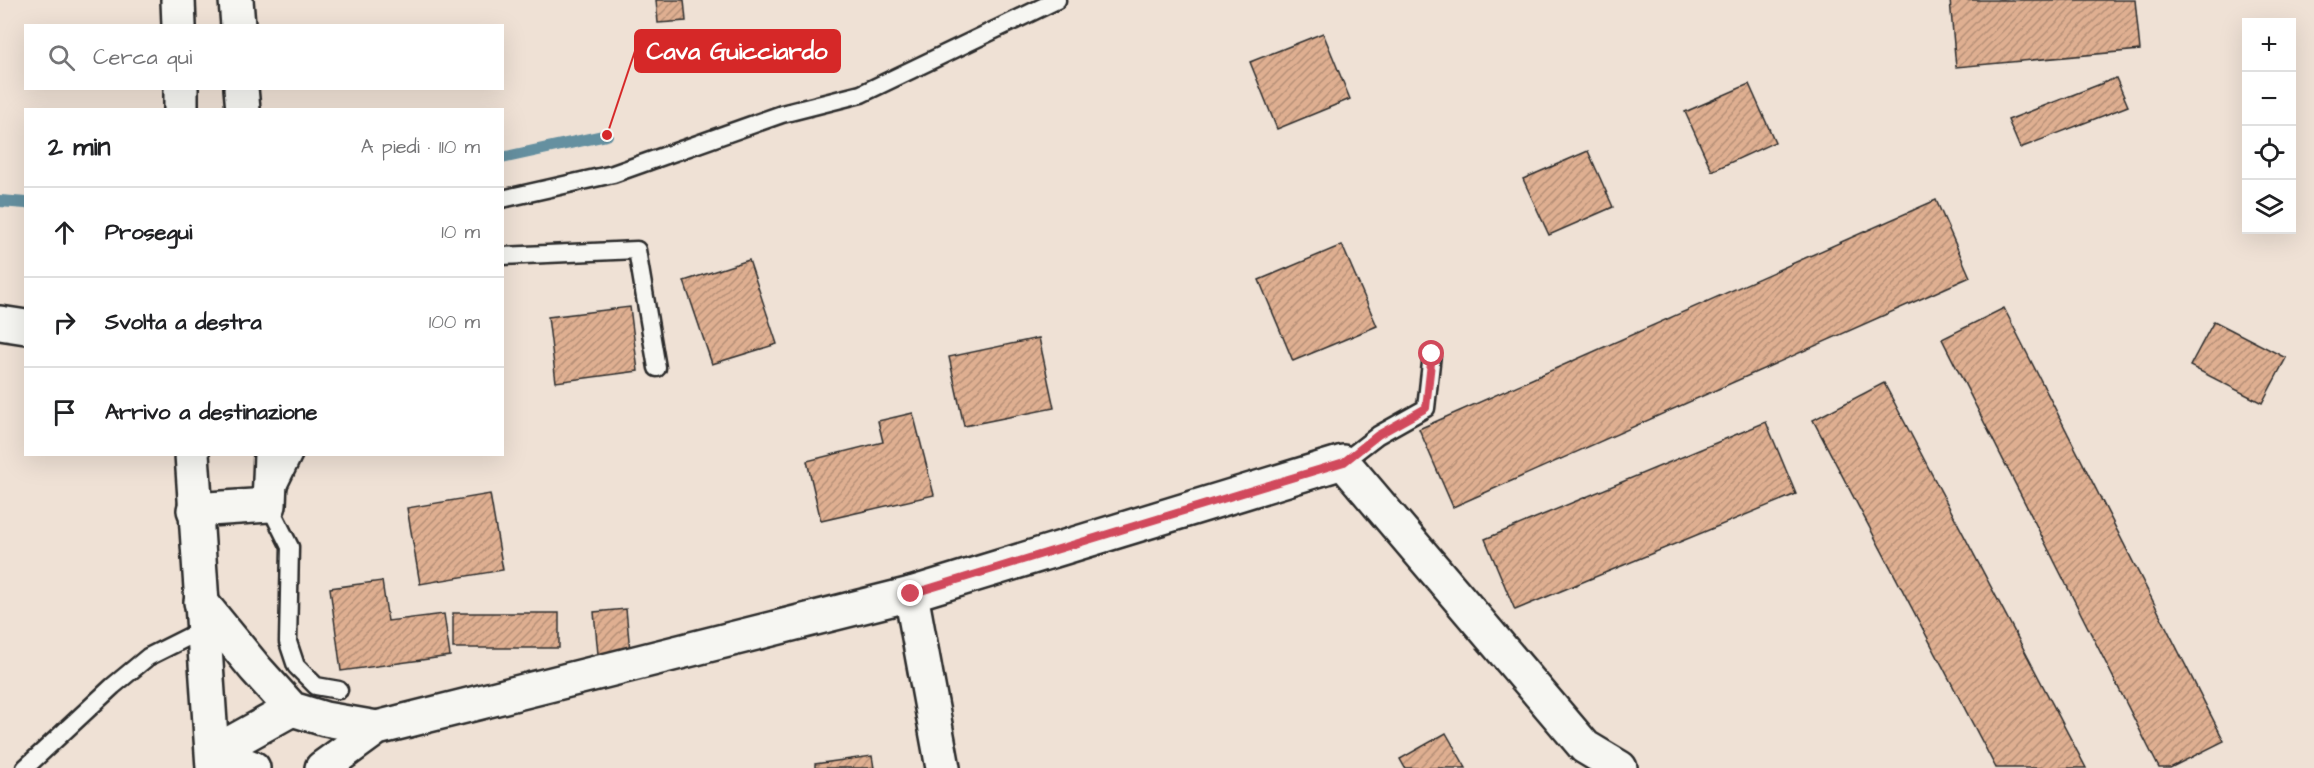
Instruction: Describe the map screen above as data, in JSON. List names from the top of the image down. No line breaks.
{"places":["Cava Guicciardo"],"page":{"map_buttons":["+","−"],"search":"Cerca qui","heading":["2 min","A piedi · 110 m"],"list":[["Prosegui","10 m"],["Svolta a destra","100 m"],"Arrivo a destinazione"]}}
